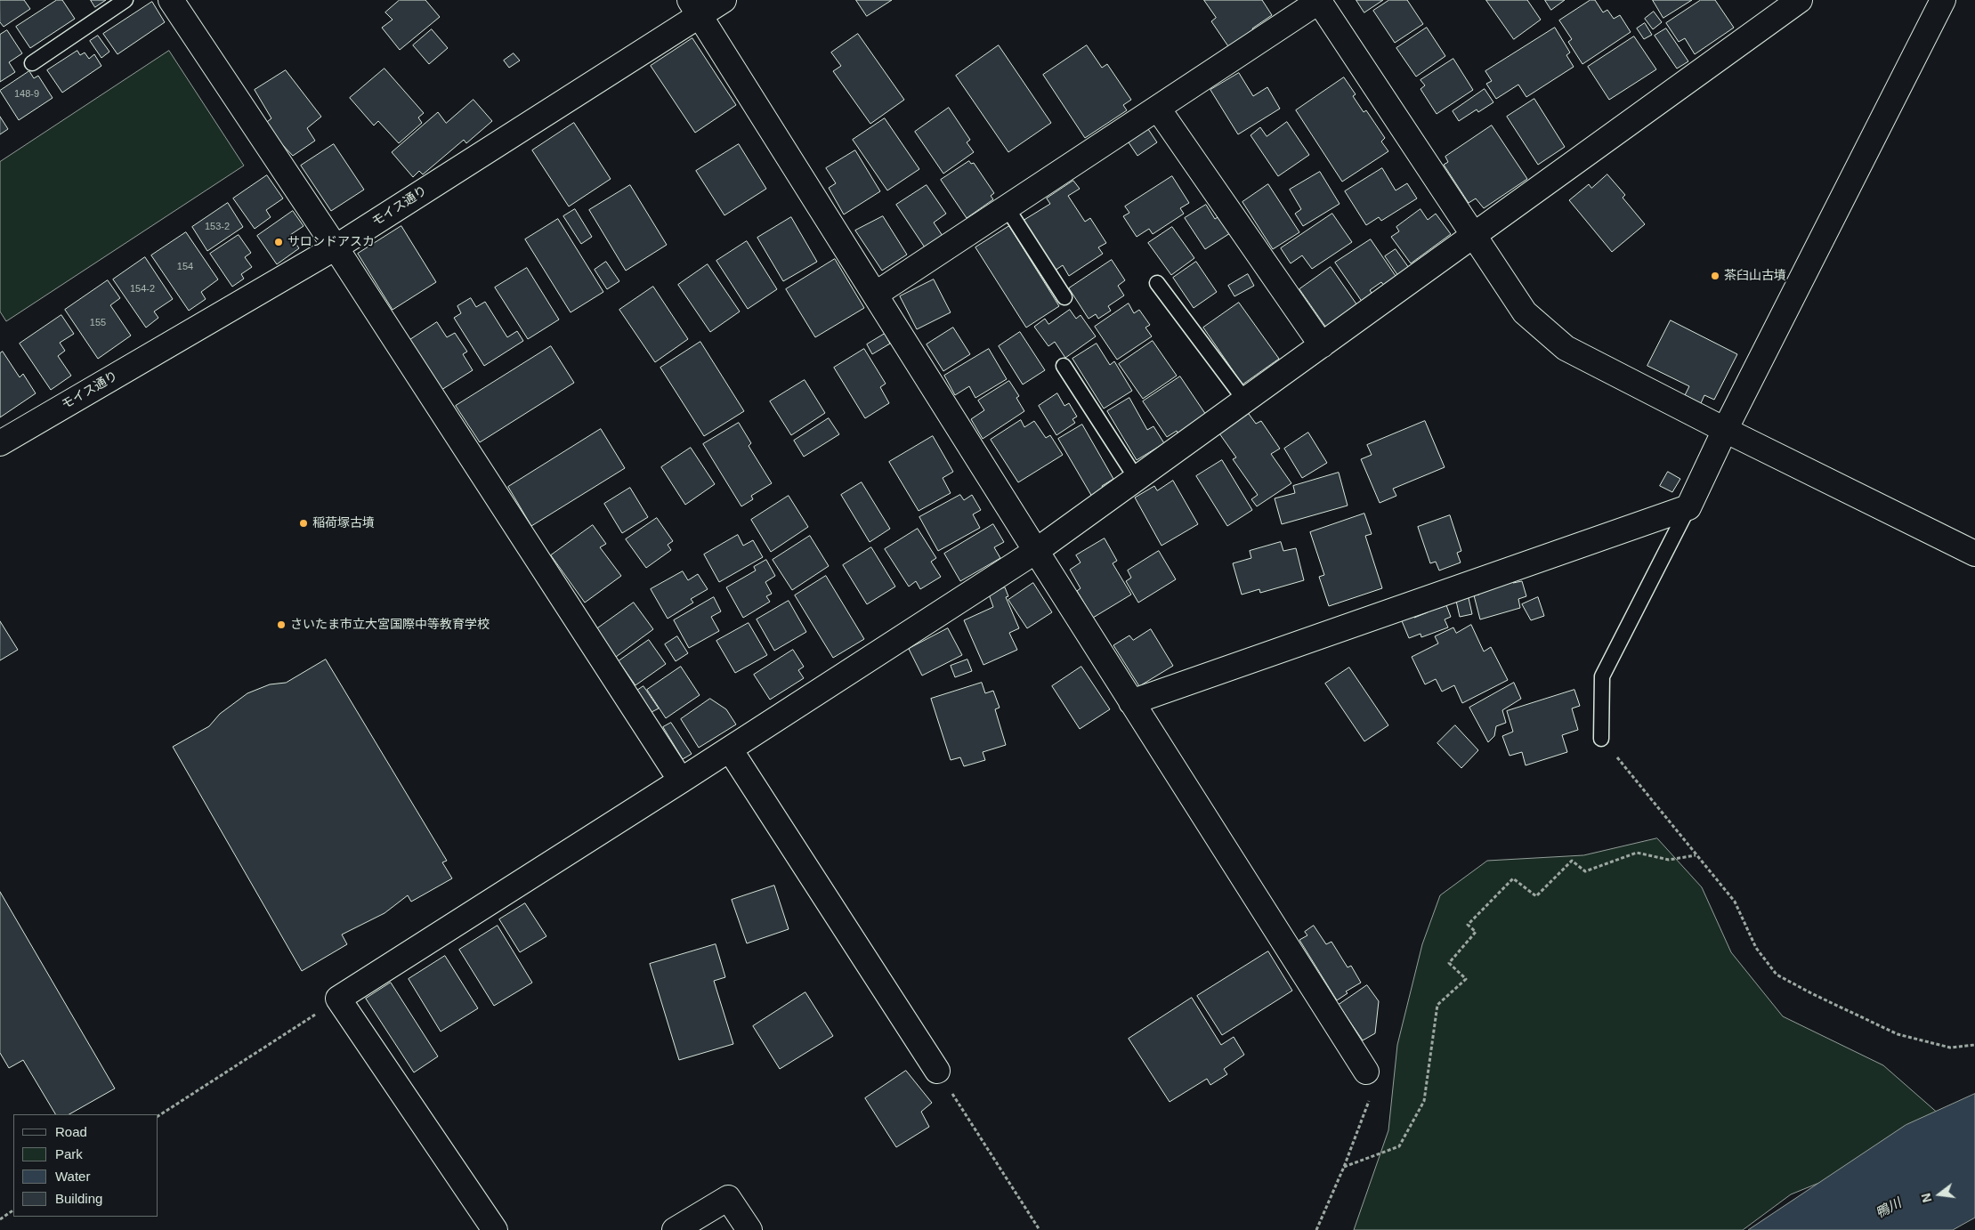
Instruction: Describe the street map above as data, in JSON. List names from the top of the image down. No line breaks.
{"streets":{"street":["モイス通り"]},"water":["鴨川"],"places":["サロンドアスカ","茶臼山古墳","稲荷塚古墳","さいたま市立大宮国際中等教育学校"],"house_numbers":["148-9","153-2","154","154-2","155"],"legend":["Road","Park","Water","Building"],"north":"left"}
